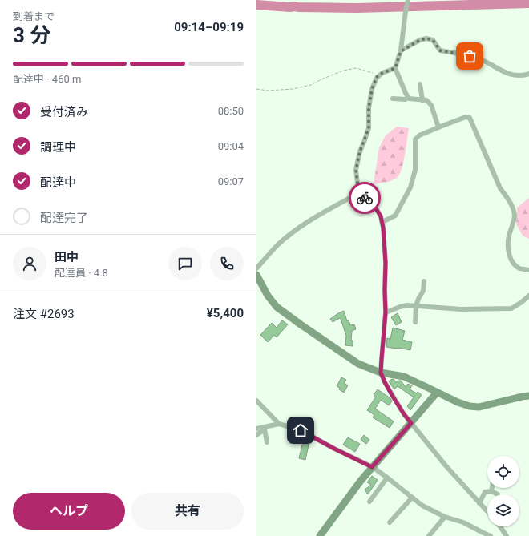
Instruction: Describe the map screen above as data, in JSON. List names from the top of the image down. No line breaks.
{"page":{"heading":["3 分","到着まで","09:14–09:19"],"panel":["田中","配達員 · 4.8","注文 #2693","¥5,400"],"bar":"配達中 · 460 m","list":[["受付済み","08:50"],["調理中","09:04"],["配達中","09:07"],"配達完了"],"buttons":["ヘルプ","共有"]}}
